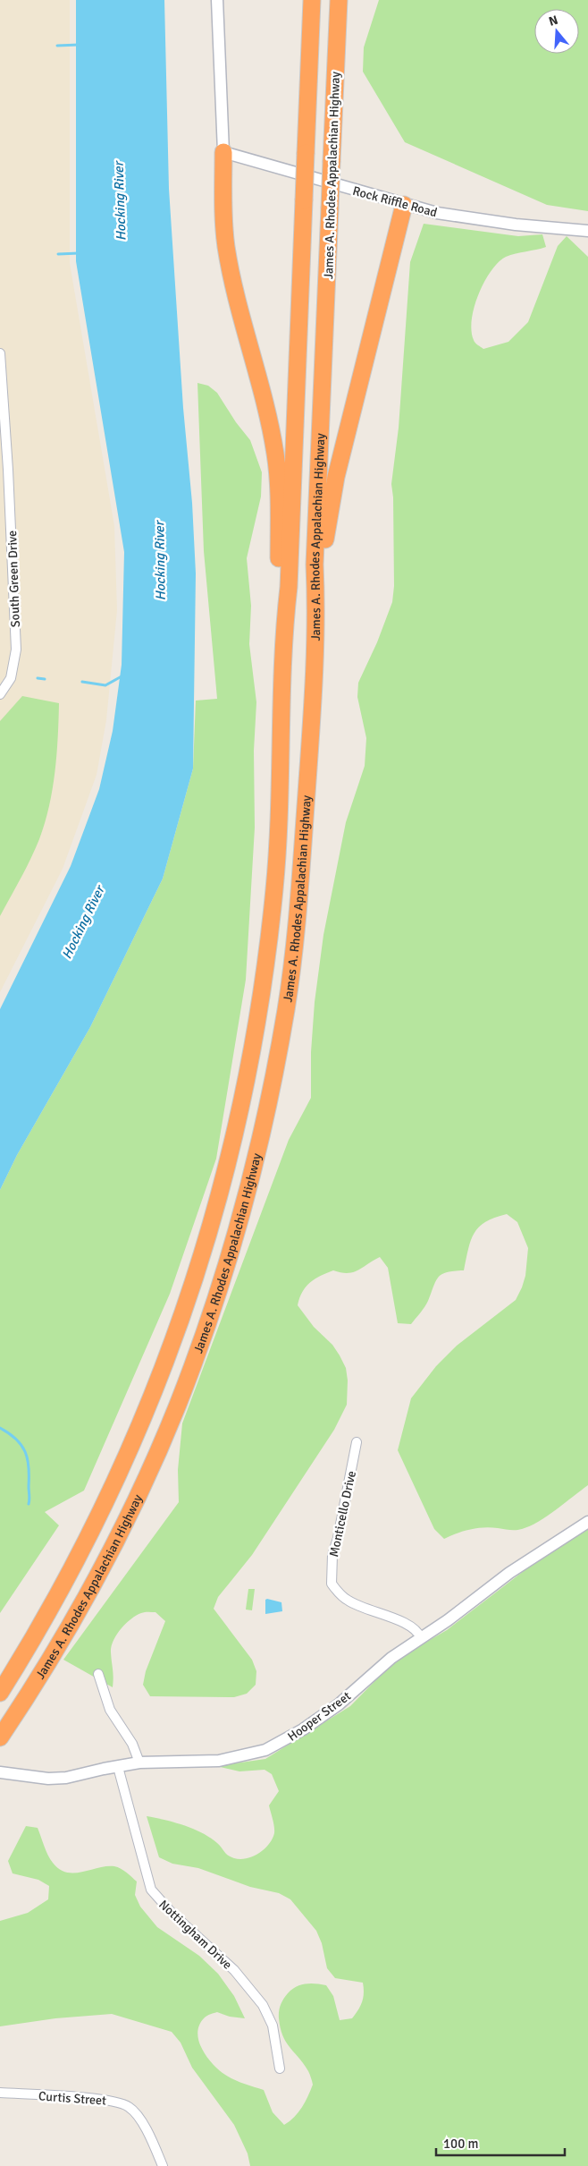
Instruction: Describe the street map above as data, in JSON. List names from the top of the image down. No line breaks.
{"streets":{"highway":["James A. Rhodes Appalachian Highway"],"street":["Rock Riffle Road","South Green Drive","Monticello Drive","Hooper Street","Nottingham Drive","Curtis Street"]},"crossings":[["Monticello Drive","Hooper Street"],["Hooper Street","Nottingham Drive"]],"water":["Hocking River"],"scale_bar":"100 m","north":"top"}
